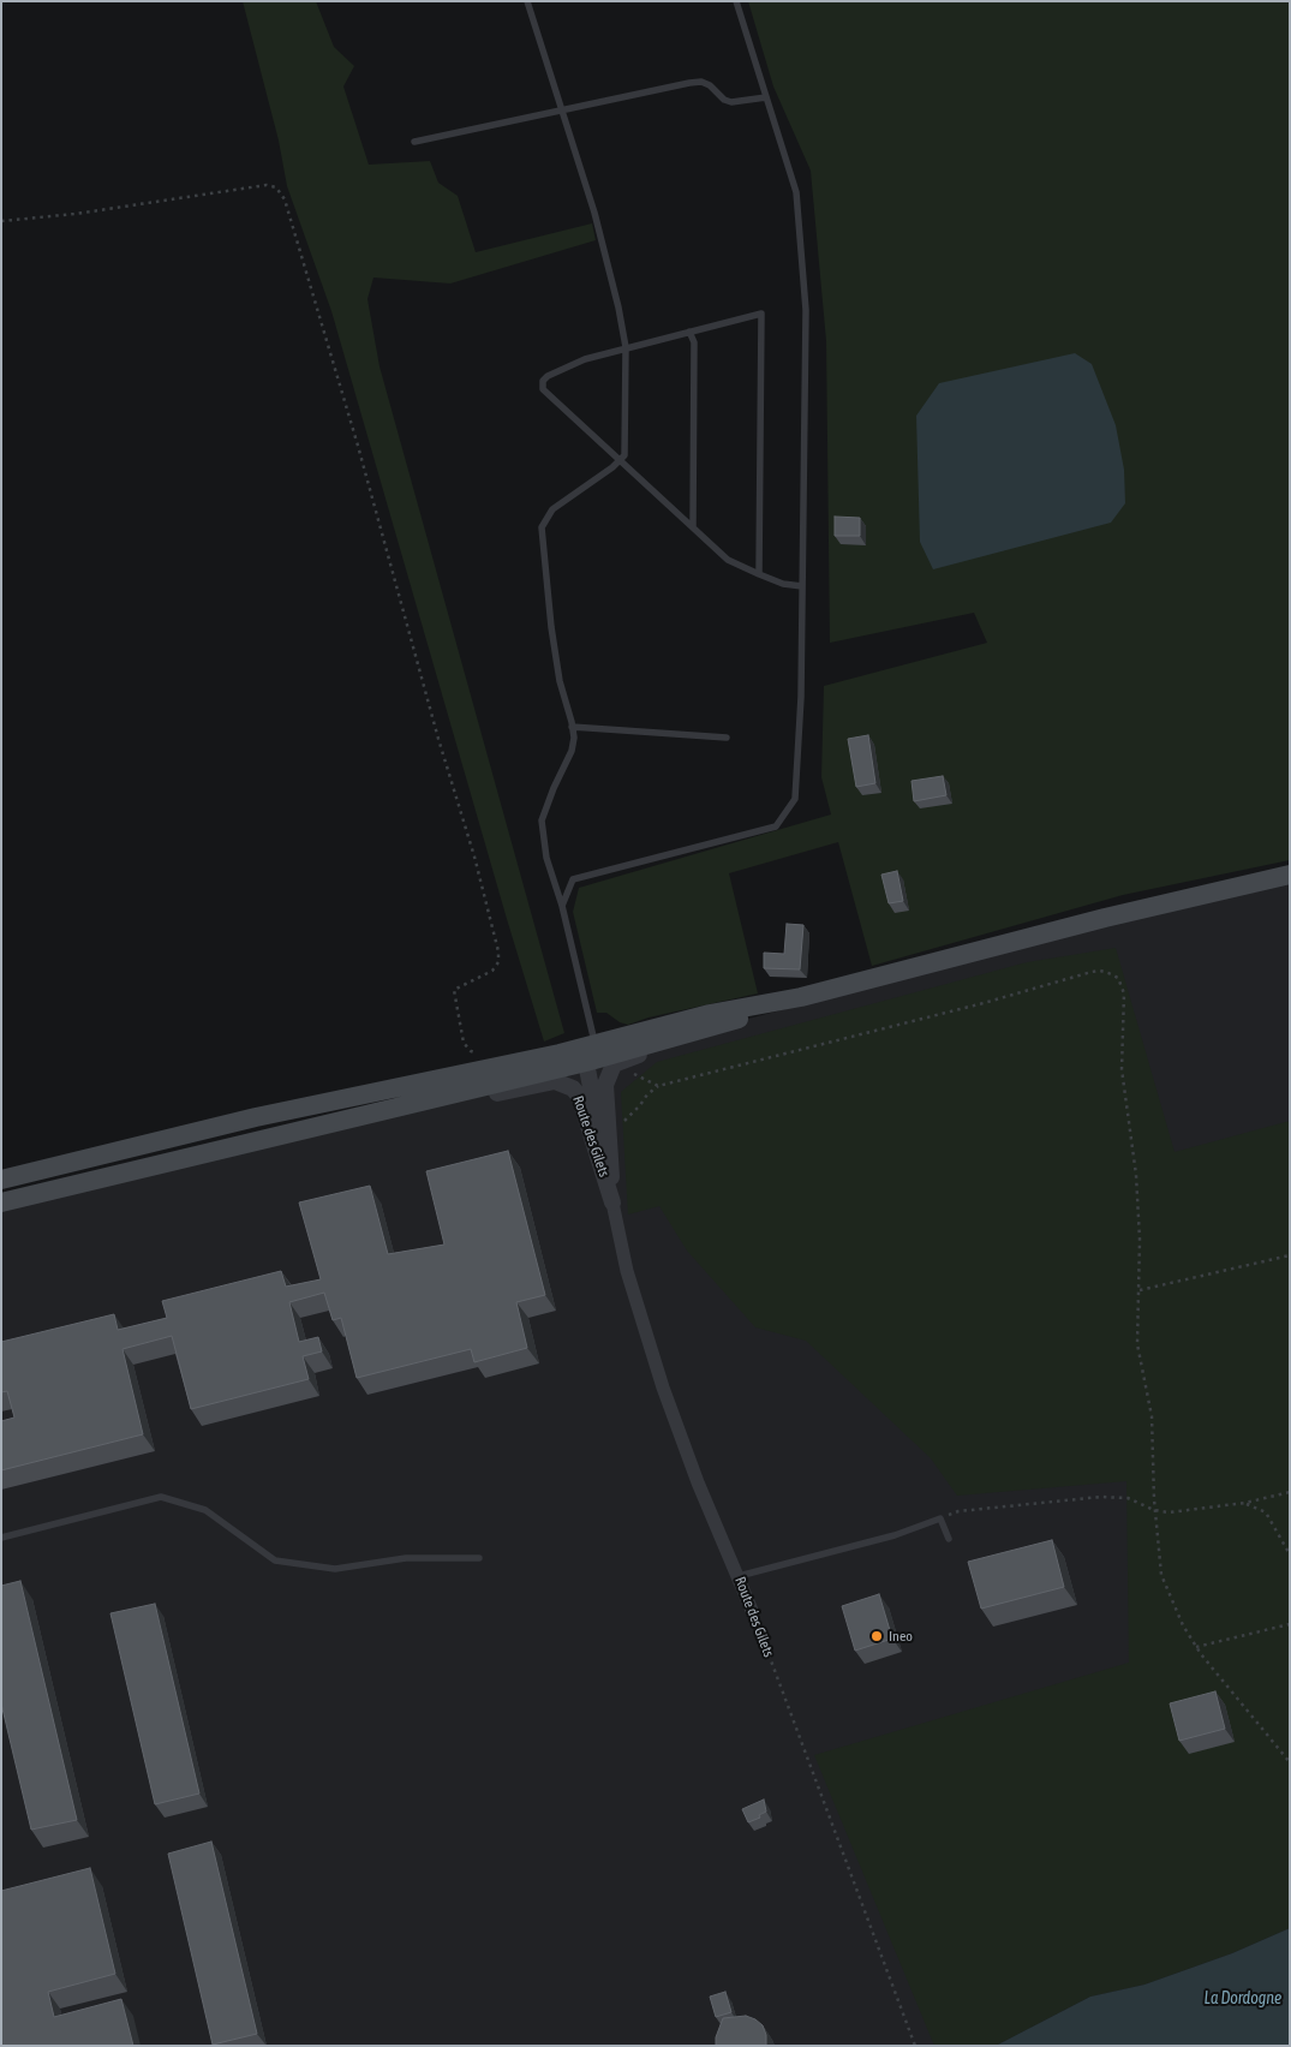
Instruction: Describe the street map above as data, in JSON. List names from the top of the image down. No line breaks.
{"streets":{"street":["Route des Gilets"]},"water":["La Dordogne"],"places":["Ineo"]}
